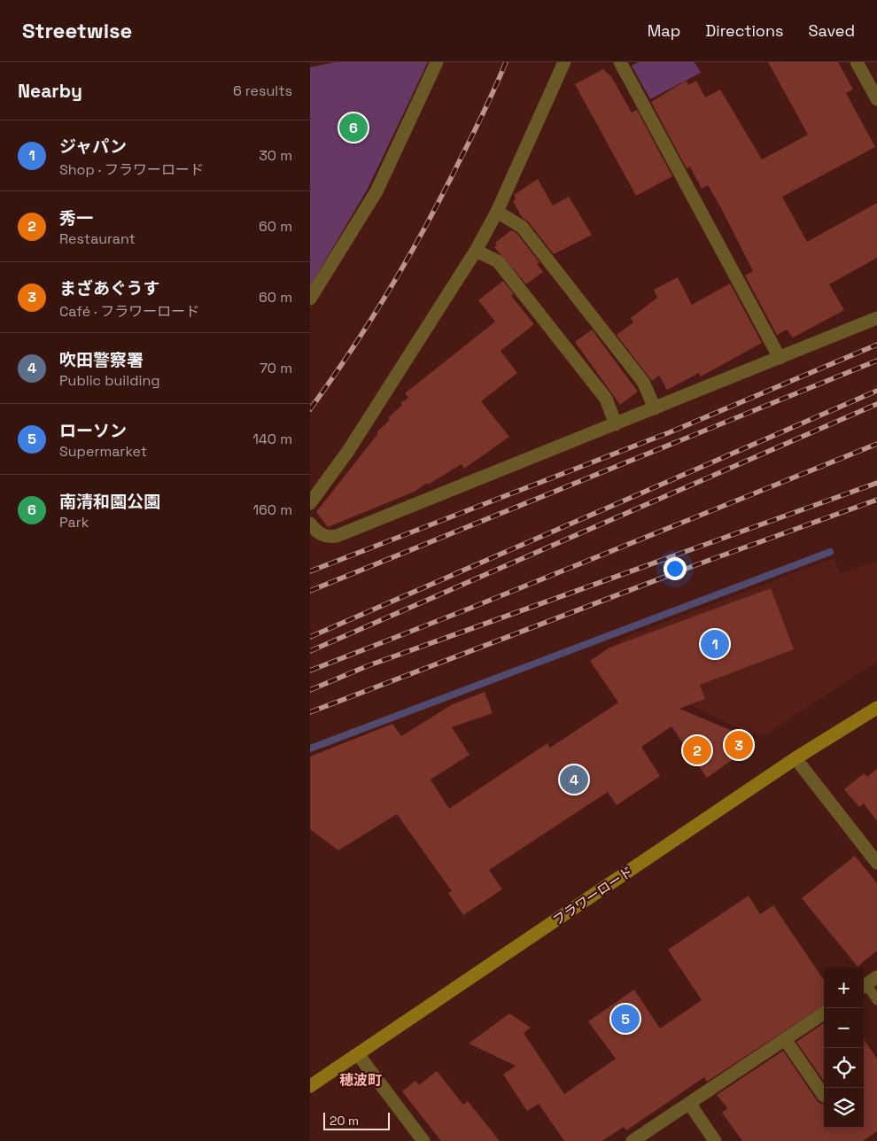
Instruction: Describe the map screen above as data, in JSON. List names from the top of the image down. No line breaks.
{"streets":{"street":["フラワーロード"]},"districts":["穂波町"],"scale_bar":"20 m","page":{"header":"Streetwise","nav":["Map","Directions","Saved"],"heading":["Nearby","6 results"],"pins":["6","1","3","2","4","5"],"list":[{"mark":"1","name":"ジャパン","note":"Shop · フラワーロード","value":"30 m"},{"mark":"2","name":"秀一","note":"Restaurant","value":"60 m"},{"mark":"3","name":"まざあぐうす","note":"Café · フラワーロード","value":"60 m"},{"mark":"4","name":"吹田警察署","note":"Public building","value":"70 m"},{"mark":"5","name":"ローソン","note":"Supermarket","value":"140 m"},{"mark":"6","name":"南清和園公園","note":"Park","value":"160 m"}],"map_buttons":["+","−"],"scale":"20 m"}}
